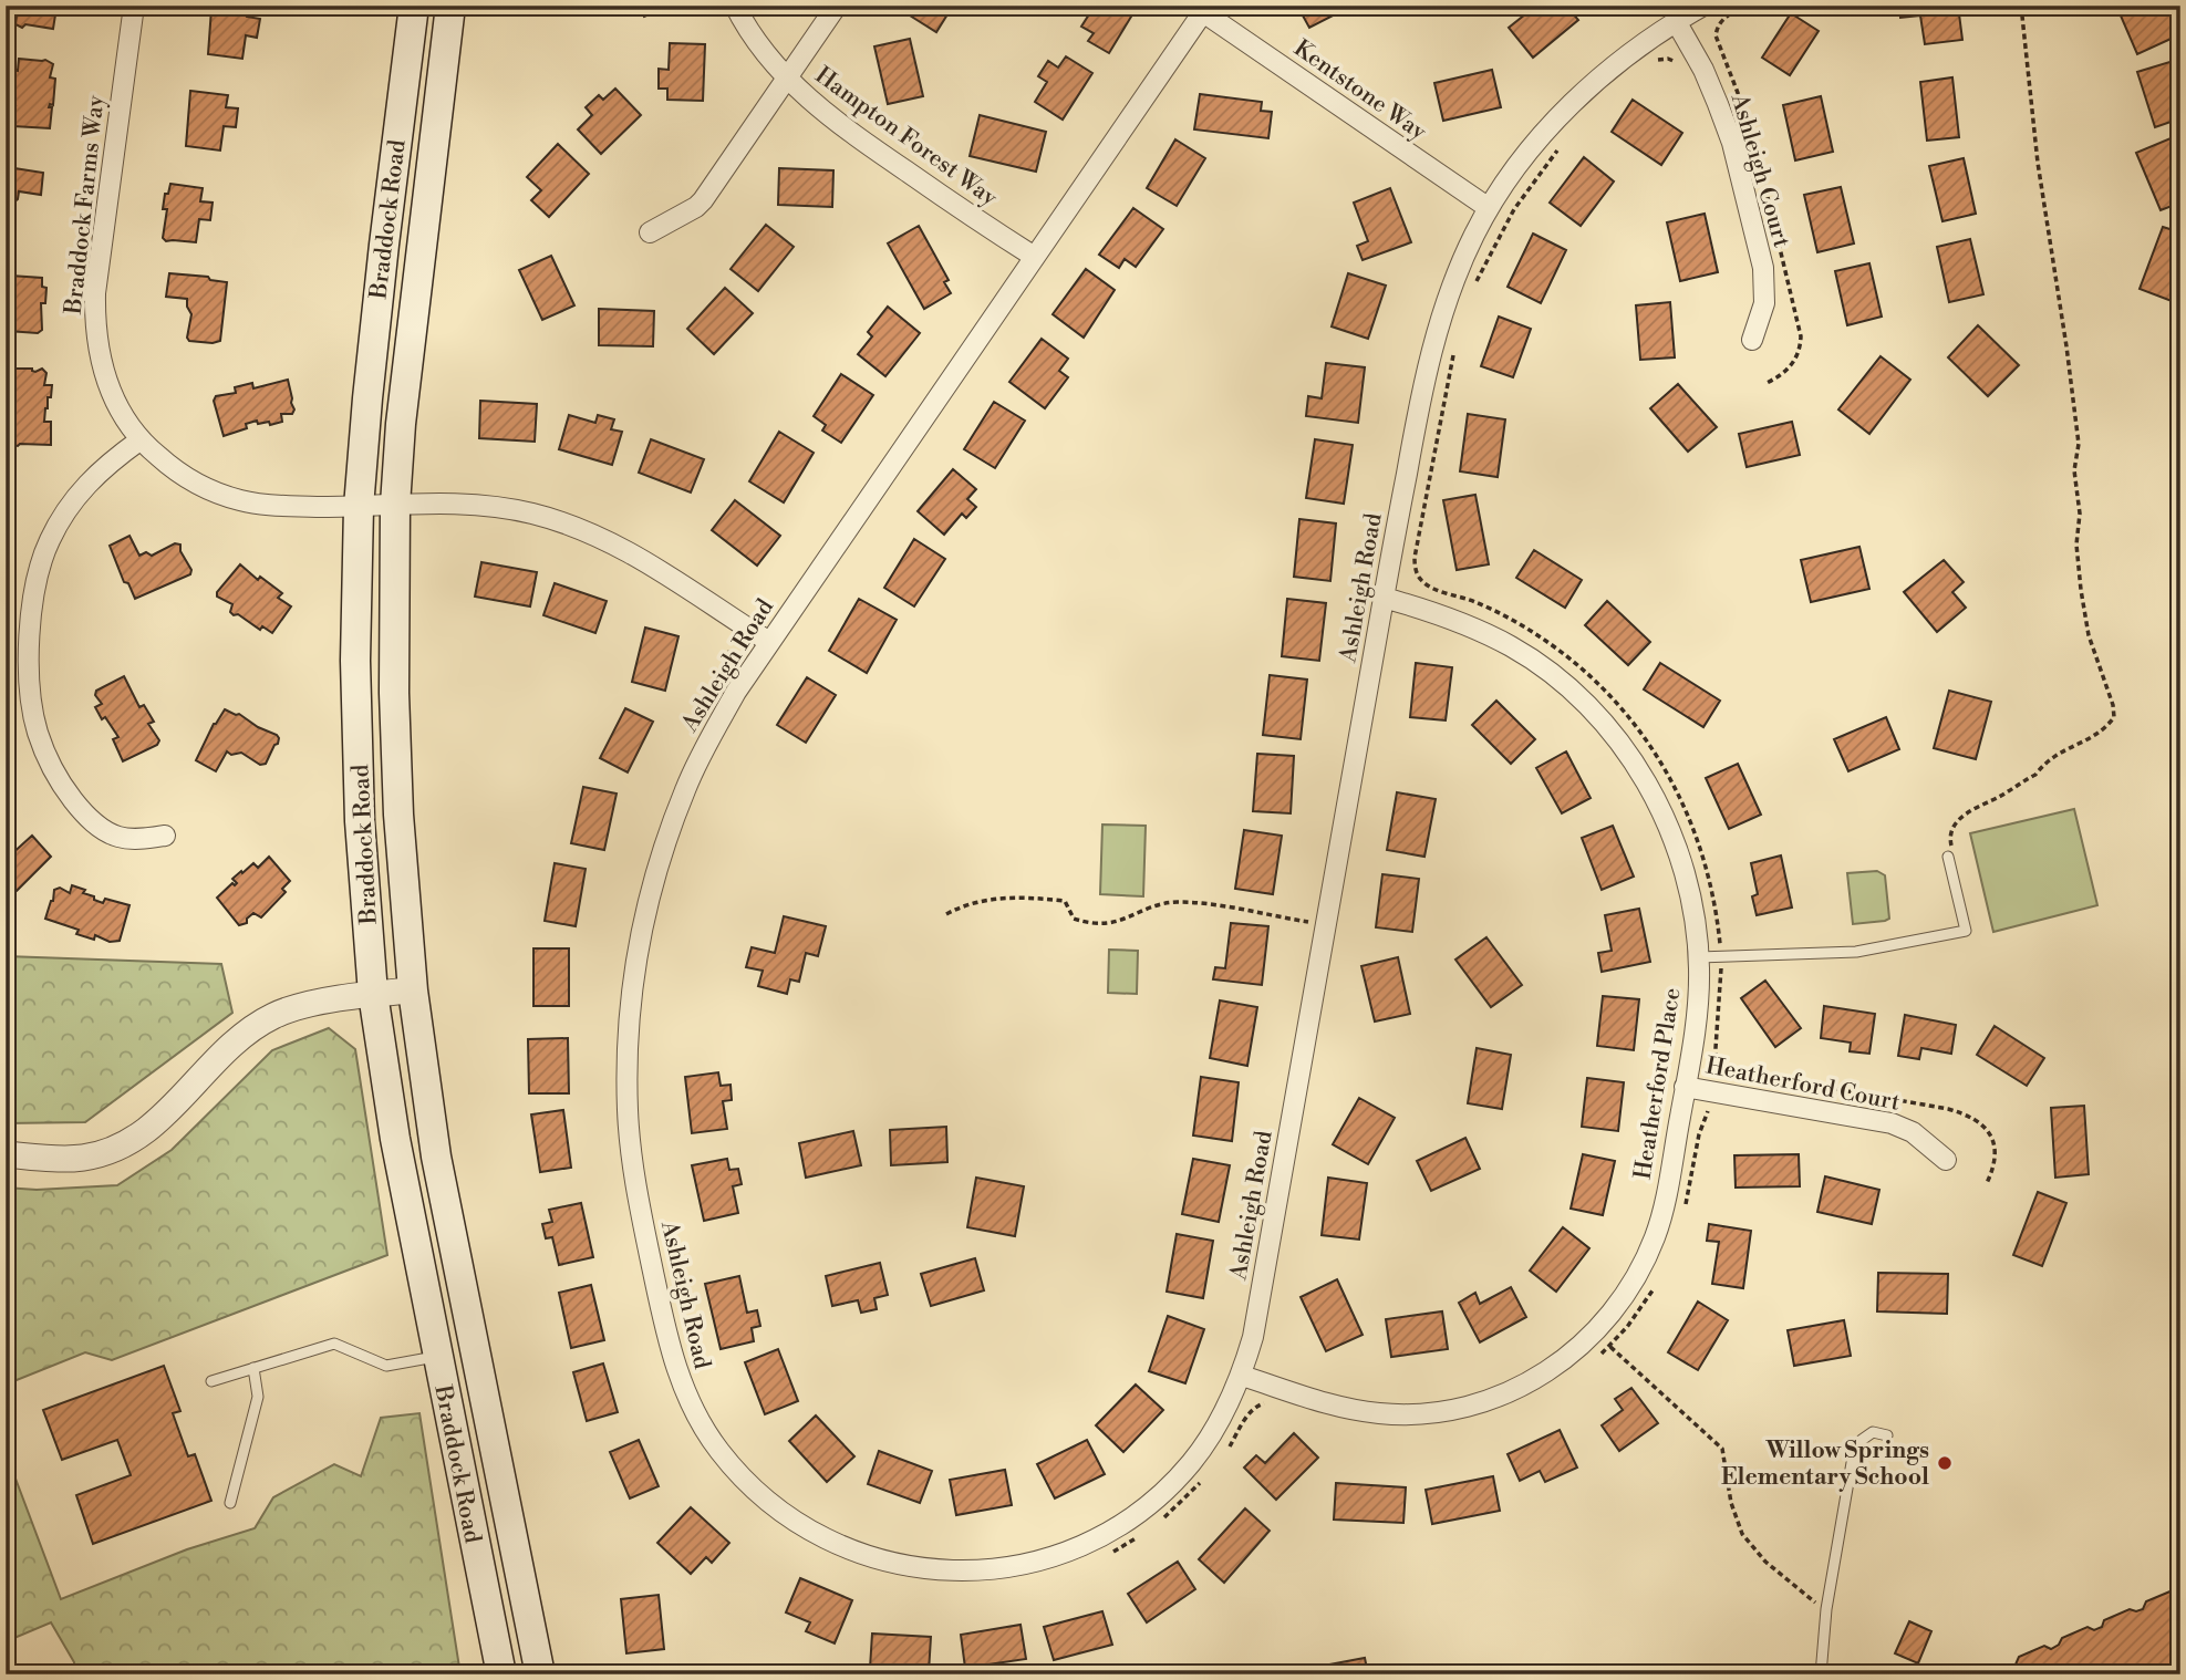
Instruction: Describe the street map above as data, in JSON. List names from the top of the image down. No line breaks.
{"streets":{"main road":["Braddock Road"],"street":["Kentstone Way","Hampton Forest Way","Ashleigh Court","Braddock Farms Way","Ashleigh Road","Heatherford Place","Heatherford Court"]},"crossings":[["Kentstone Way","Ashleigh Road"],["Hampton Forest Way","Ashleigh Road"],["Ashleigh Court","Ashleigh Road"],["Braddock Farms Way","Braddock Road"],["Braddock Farms Way","Ashleigh Road"],["Ashleigh Road","Heatherford Place"],["Heatherford Place","Heatherford Court"]],"places":["Willow Springs Elementary School"]}
